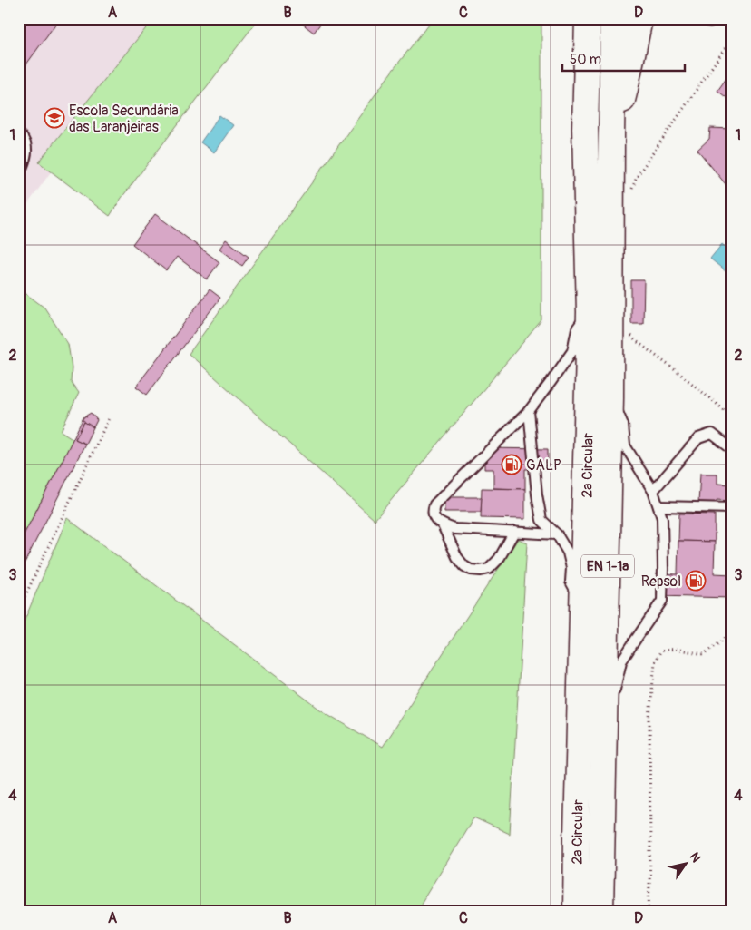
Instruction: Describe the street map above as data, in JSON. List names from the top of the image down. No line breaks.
{"streets":{"highway":["2ª Circular","EN 1-1ª"]},"crossings":[["2ª Circular","EN 1-1ª"]],"places":{"school or university":["Escola Secundária das Laranjeiras"],"fuel station":["GALP","Repsol"]},"scale_bar":"50 m","north":"top right","grid":{"columns":["A","B","C","D"],"rows":["1","2","3","4"]}}
